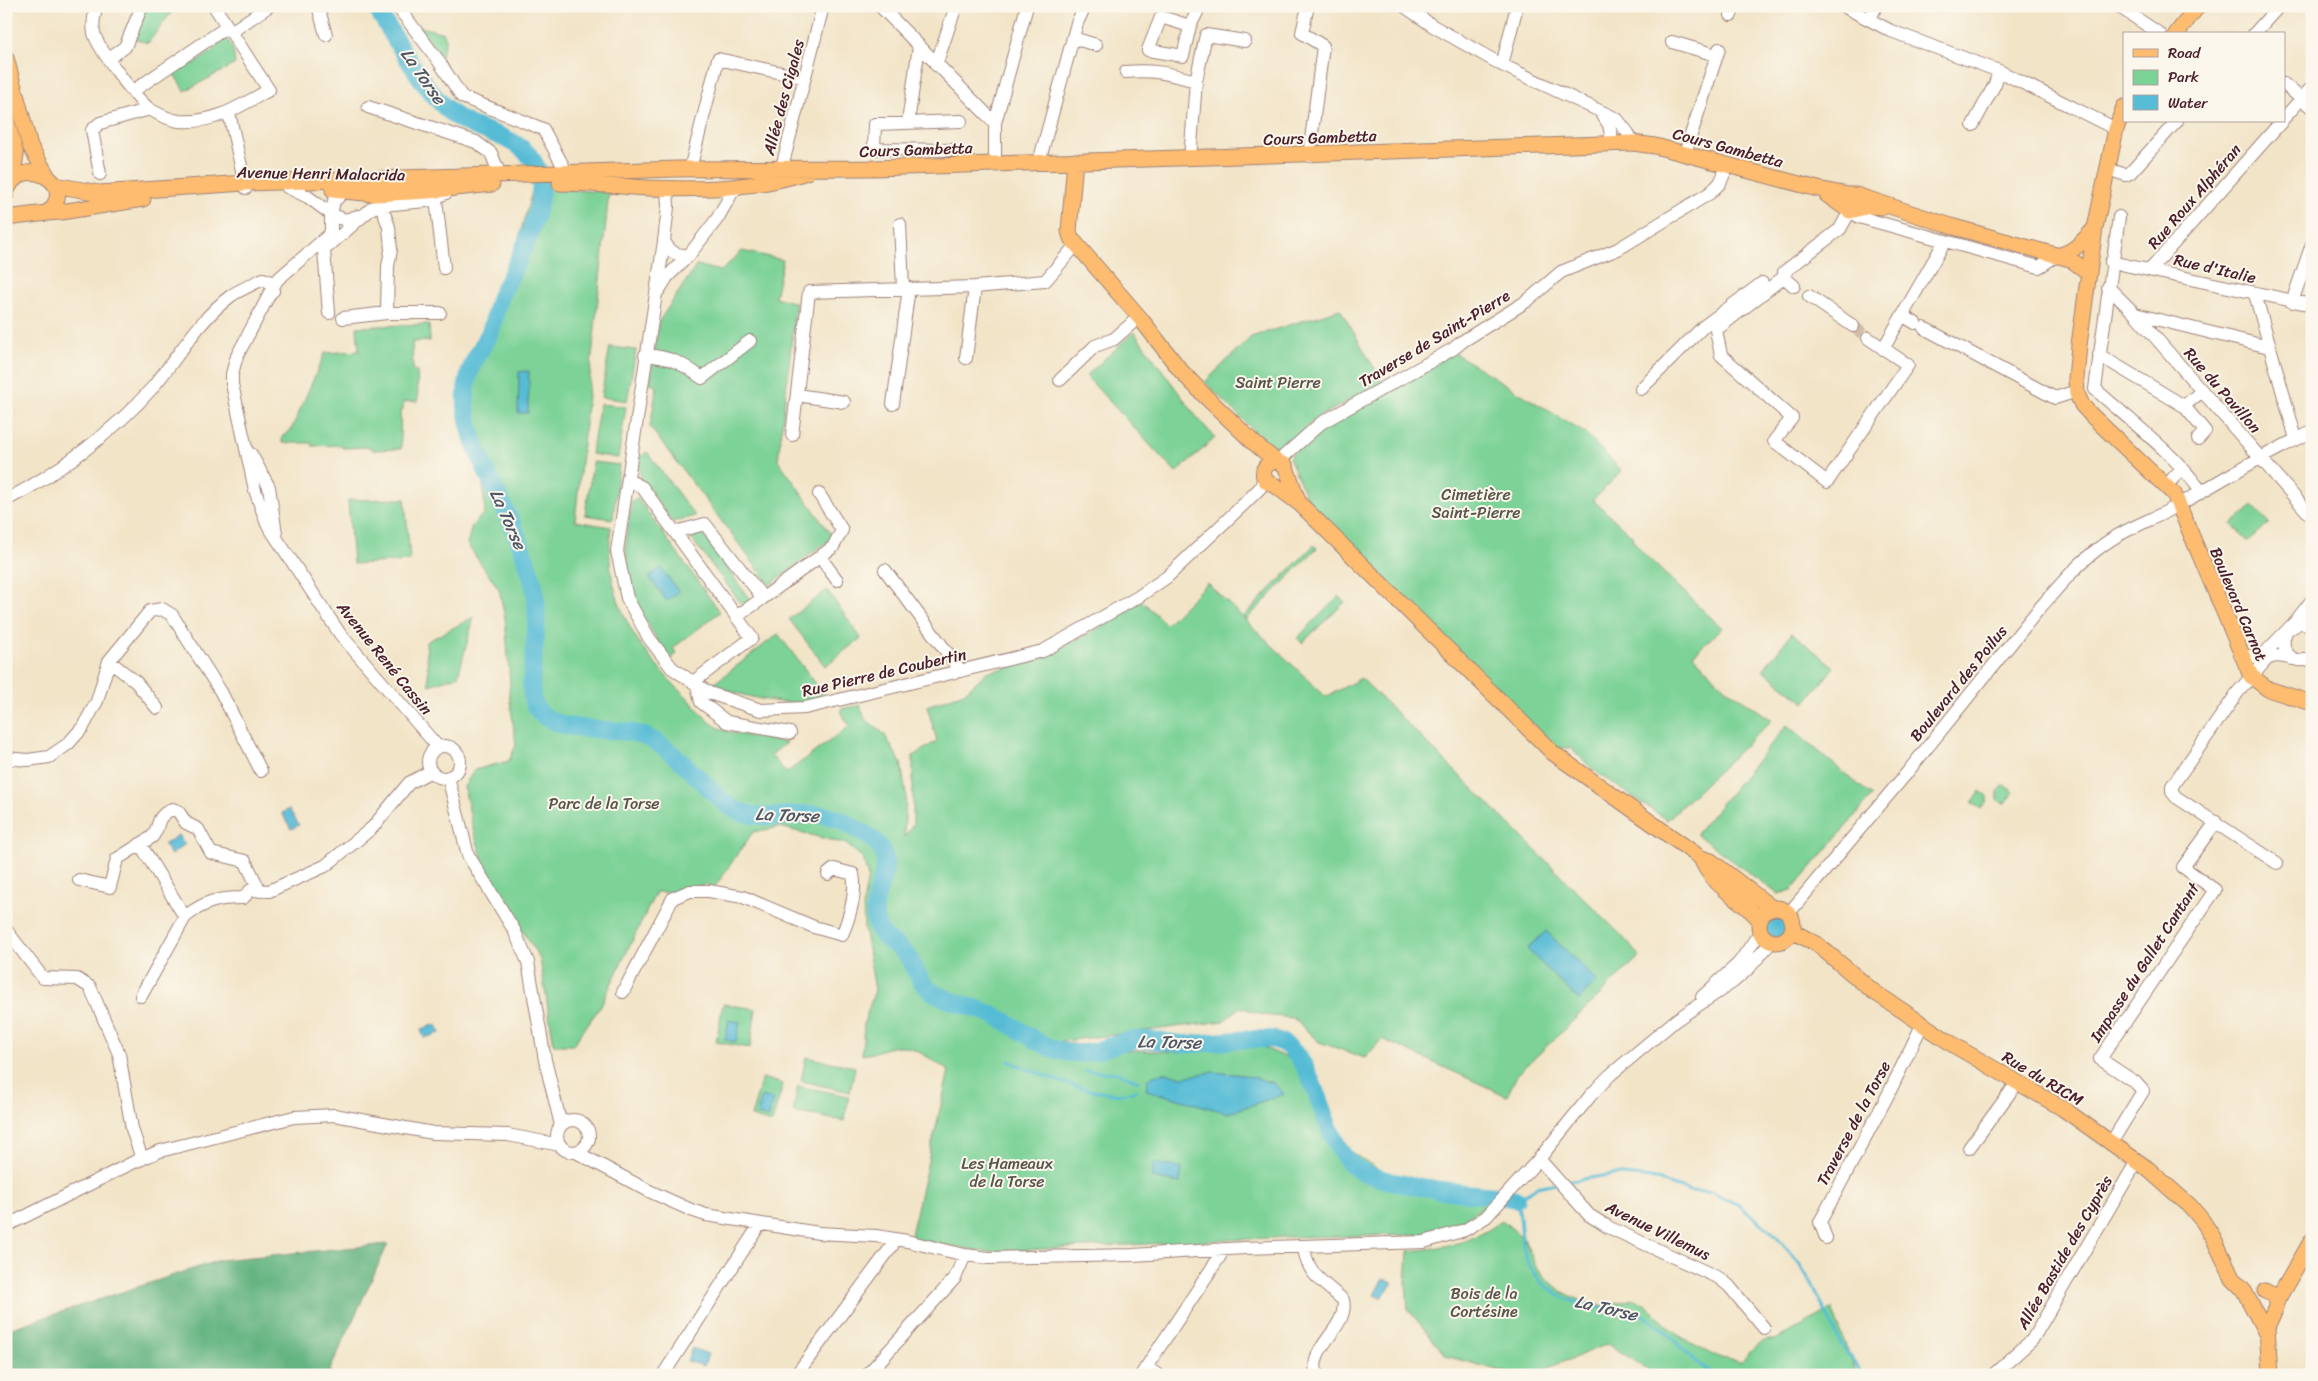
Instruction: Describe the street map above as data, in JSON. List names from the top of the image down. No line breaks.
{"streets":{"main road":["Cours Gambetta","Avenue Henri Malacrida","Boulevard Carnot","Rue du RICM"],"street":["Allée des Cigales","Rue Roux Alphéran","Rue d'Italie","Traverse de Saint-Pierre","Rue du Pavillon","Avenue René Cassin","Rue Pierre de Coubertin","Boulevard des Poilus","Impasse du Gallet Cantant","Traverse de la Torse","Avenue Villemus","Allée Bastide des Cyprès"]},"crossings":[["Allée des Cigales","Cours Gambetta"],["Cours Gambetta","Avenue Henri Malacrida"],["Cours Gambetta","Traverse de Saint-Pierre"],["Cours Gambetta","Rue Pierre de Coubertin"],["Rue Roux Alphéran","Rue d'Italie"],["Traverse de Saint-Pierre","Rue Pierre de Coubertin"],["Rue du Pavillon","Boulevard des Poilus"],["Boulevard Carnot","Boulevard des Poilus"],["Boulevard des Poilus","Rue du RICM"],["Impasse du Gallet Cantant","Rue du RICM"],["Rue du RICM","Traverse de la Torse"],["Rue du RICM","Allée Bastide des Cyprès"]],"water":["La Torse"],"parks":["Saint Pierre","Cimetière Saint-Pierre","Parc de la Torse","Les Hameaux de la Torse","Bois de la Cortésine"],"legend":["Road","Park","Water"]}
